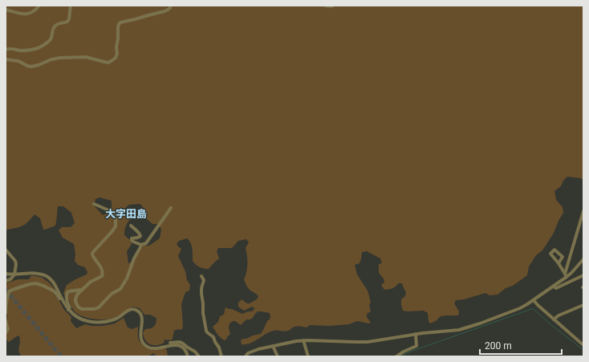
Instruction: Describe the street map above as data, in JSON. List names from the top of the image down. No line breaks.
{"districts":["大字田島"],"scale_bar":"200 m"}
